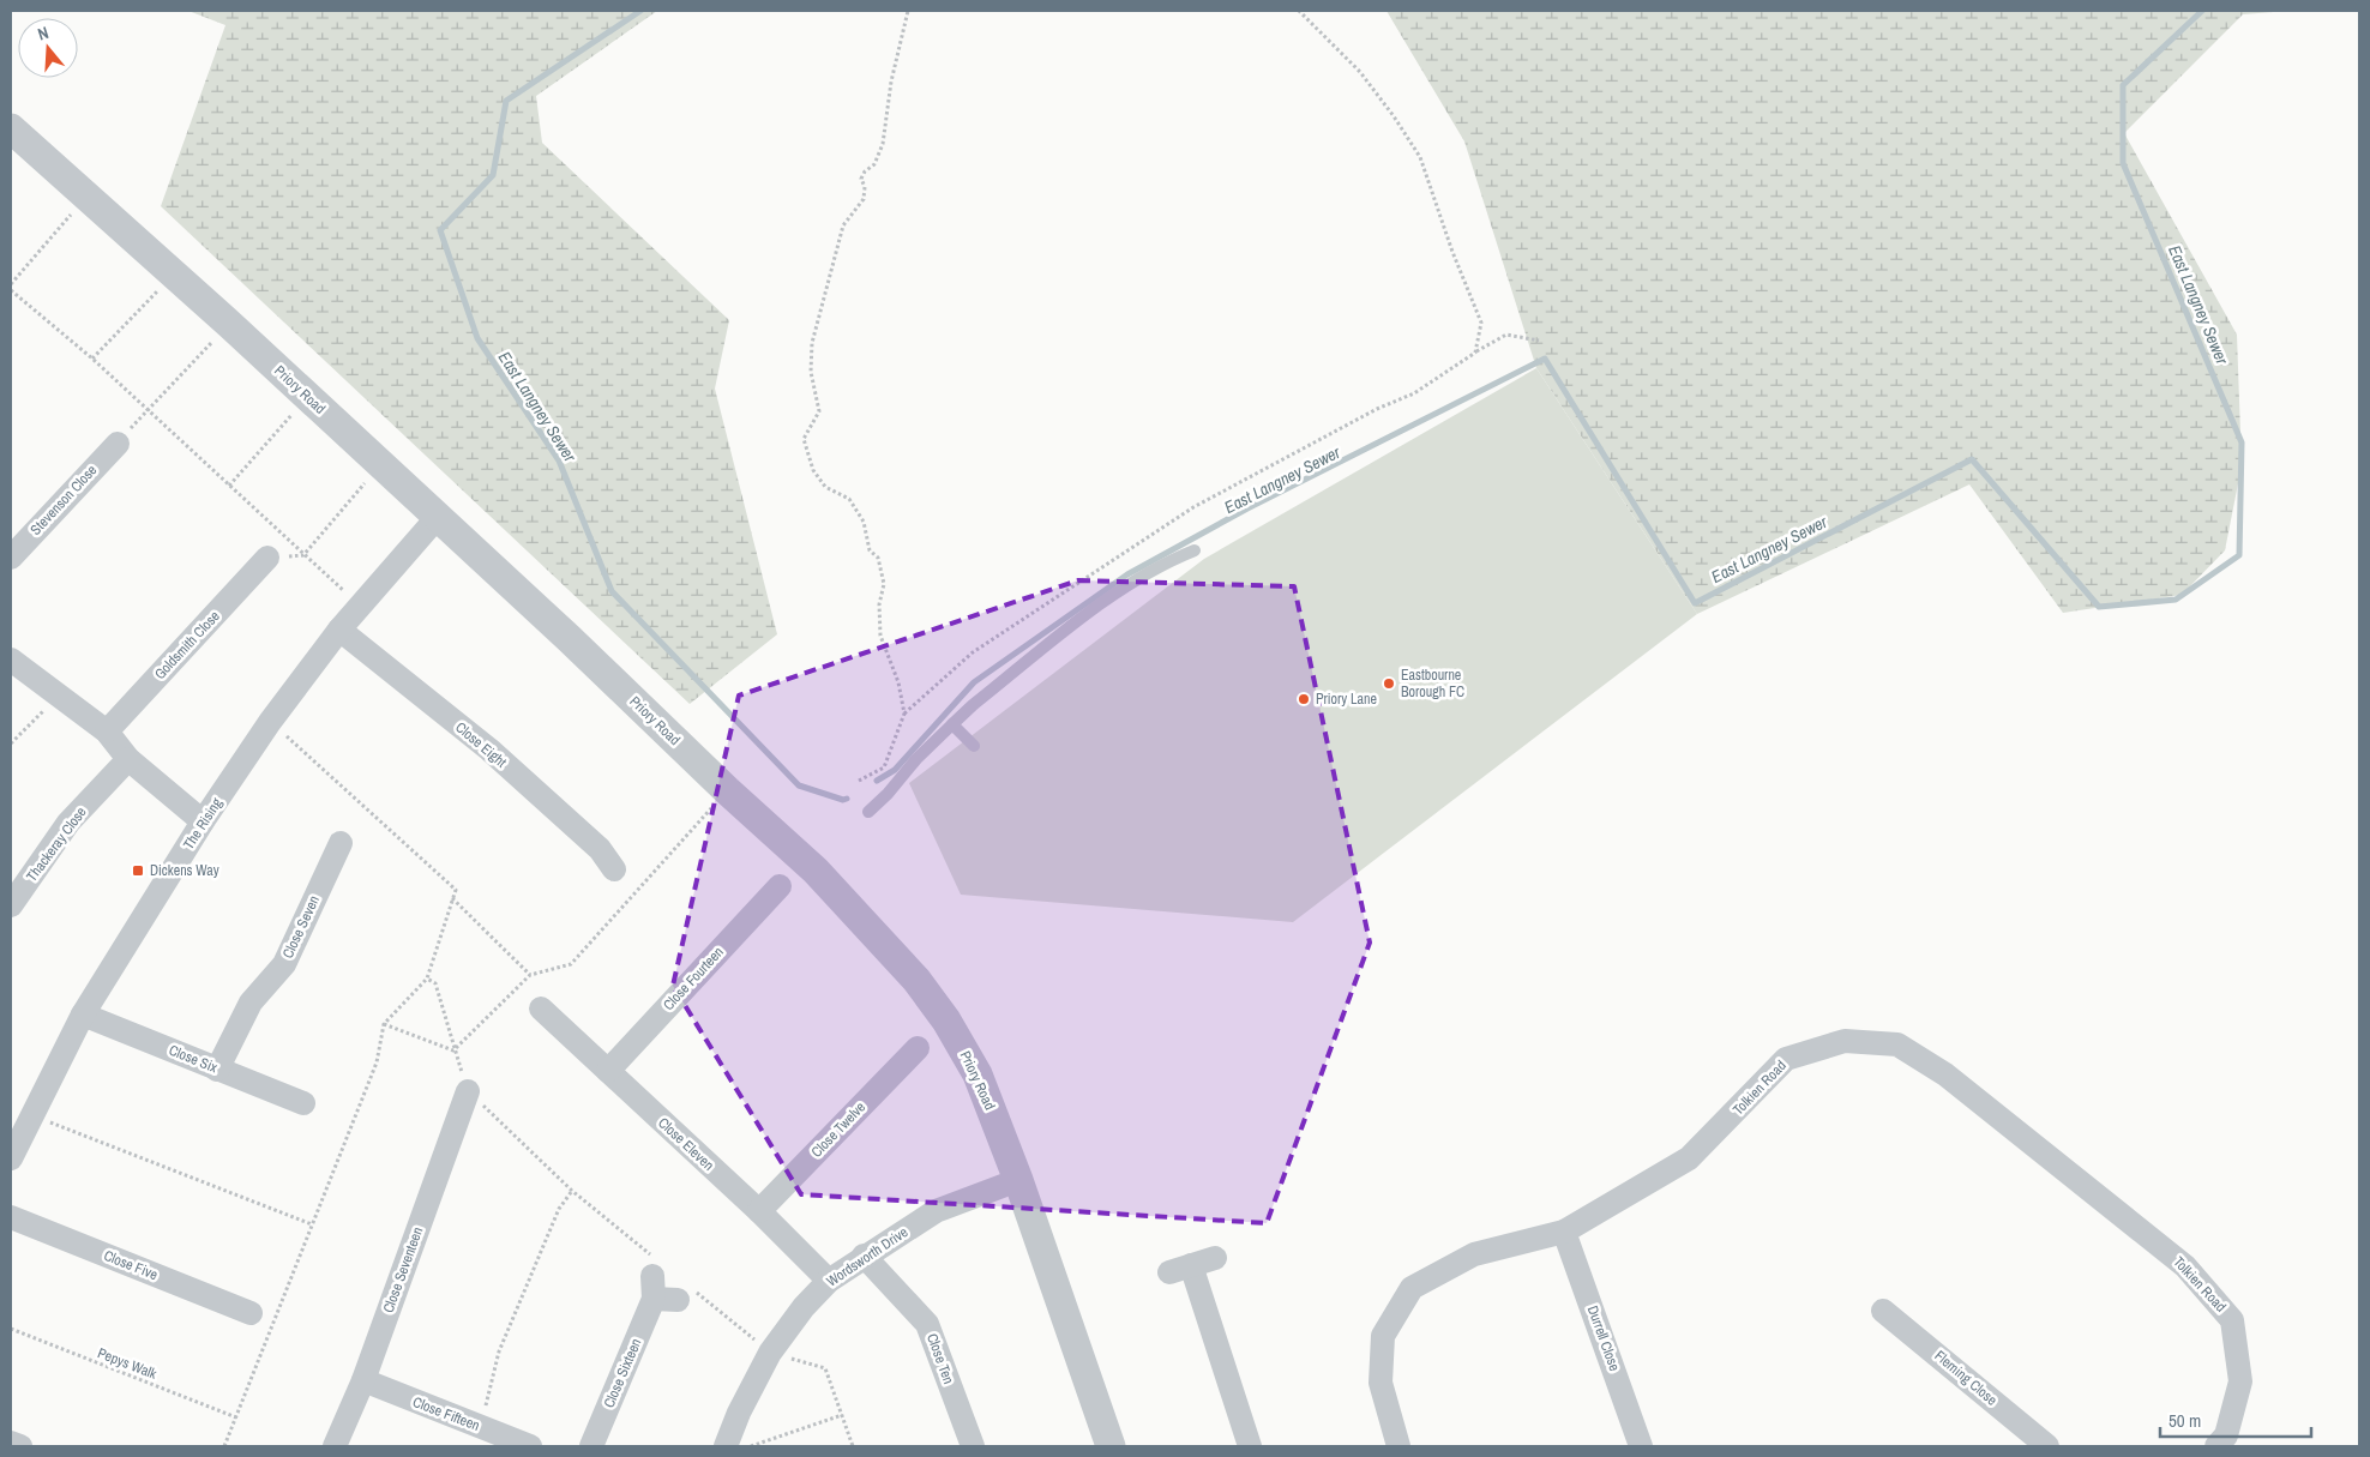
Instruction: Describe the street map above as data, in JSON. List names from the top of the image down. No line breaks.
{"streets":{"street":["Priory Road","Stevenson Close","Goldsmith Close","Close Eight","The Rising","Thackeray Close","Close Seven","Close Fourteen","Close Six","Tolkien Road","Close Twelve","Close Eleven","Wordsworth Drive","Close Five","Close Seventeen","Durrell Close","Close Ten","Close Sixteen","Fleming Close","Close Fifteen"],"path":["Pepys Walk"]},"crossings":[["Priory Road","The Rising"],["Priory Road","Wordsworth Drive"],["Close Eight","The Rising"],["The Rising","Close Six"],["Close Seven","Close Six"],["Close Fourteen","Close Eleven"],["Tolkien Road","Durrell Close"],["Close Twelve","Close Eleven"],["Close Eleven","Wordsworth Drive"],["Wordsworth Drive","Close Ten"],["Close Seventeen","Close Fifteen"]],"water":["East Langney Sewer"],"places":{"other":["Eastbourne Borough FC","Priory Lane"],"transit":["Dickens Way"]},"scale_bar":"50 m","north":"top"}
